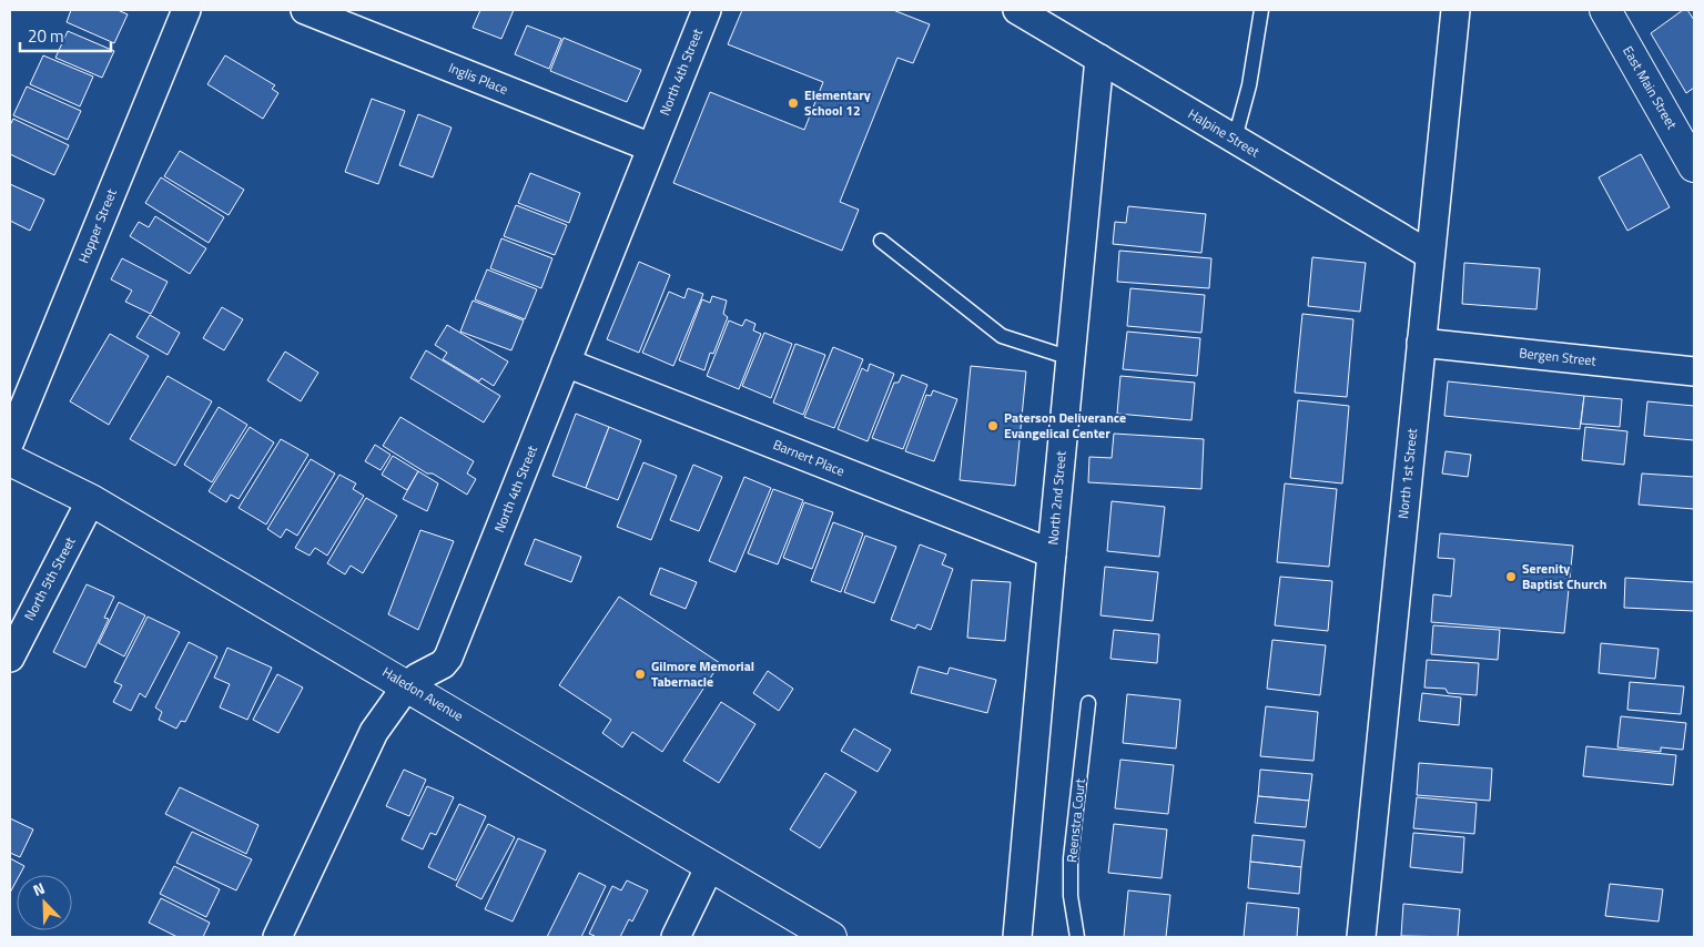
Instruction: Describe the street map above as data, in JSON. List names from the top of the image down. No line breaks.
{"streets":{"main road":["East Main Street","Haledon Avenue"],"street":["North 4th Street","Inglis Place","Halpine Street","Hopper Street","Bergen Street","Barnert Place","North 1st Street","North 2nd Street","North 5th Street"],"lane":["Reenstra Court"]},"crossings":[["North 4th Street","Inglis Place"],["North 4th Street","Barnert Place"],["North 4th Street","Haledon Avenue"],["Halpine Street","North 1st Street"],["Halpine Street","North 2nd Street"],["Bergen Street","North 1st Street"],["Barnert Place","North 2nd Street"],["North 5th Street","Haledon Avenue"]],"places":["Elementary School 12","Paterson Deliverance Evangelical Center","Serenity Baptist Church","Gilmore Memorial Tabernacle"],"scale_bar":"20 m","north":"top left"}
